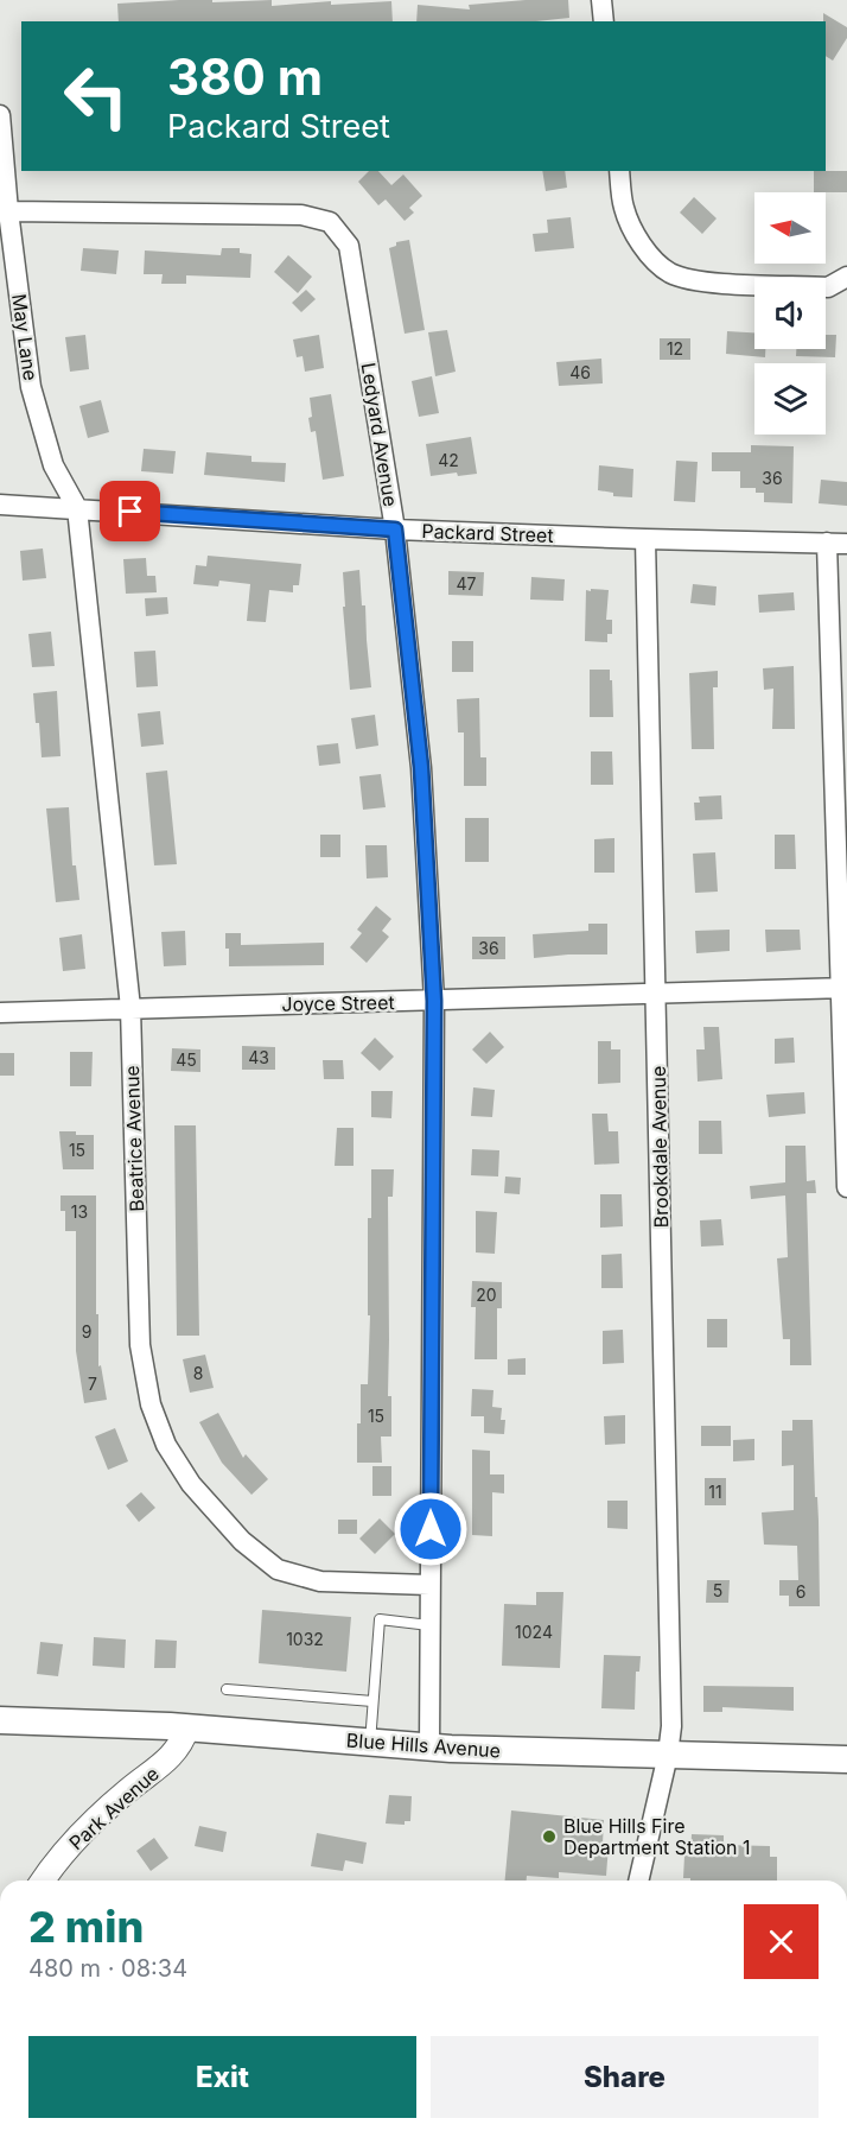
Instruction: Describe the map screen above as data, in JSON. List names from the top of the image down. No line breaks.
{"streets":{"main road":["Blue Hills Avenue"],"street":["May Lane","Ledyard Avenue","Packard Street","Joyce Street","Beatrice Avenue","Brookdale Avenue","Park Avenue"]},"crossings":[["May Lane","Ledyard Avenue"],["May Lane","Packard Street"],["May Lane","Beatrice Avenue"],["Ledyard Avenue","Packard Street"],["Ledyard Avenue","Joyce Street"],["Ledyard Avenue","Beatrice Avenue"],["Ledyard Avenue","Blue Hills Avenue"],["Packard Street","Beatrice Avenue"],["Packard Street","Brookdale Avenue"],["Joyce Street","Beatrice Avenue"],["Joyce Street","Brookdale Avenue"],["Brookdale Avenue","Blue Hills Avenue"],["Blue Hills Avenue","Park Avenue"]],"places":["Blue Hills Fire Department Station 1"],"house_numbers":["12","46","42","36","47","36","43","45","15","13","20","9","8","7","15","11","5","6","1024","1032"],"north":"left","page":{"turn":["380 m","Packard Street"],"heading":["2 min","480 m · 08:34"],"buttons":["Exit","Share"]}}
